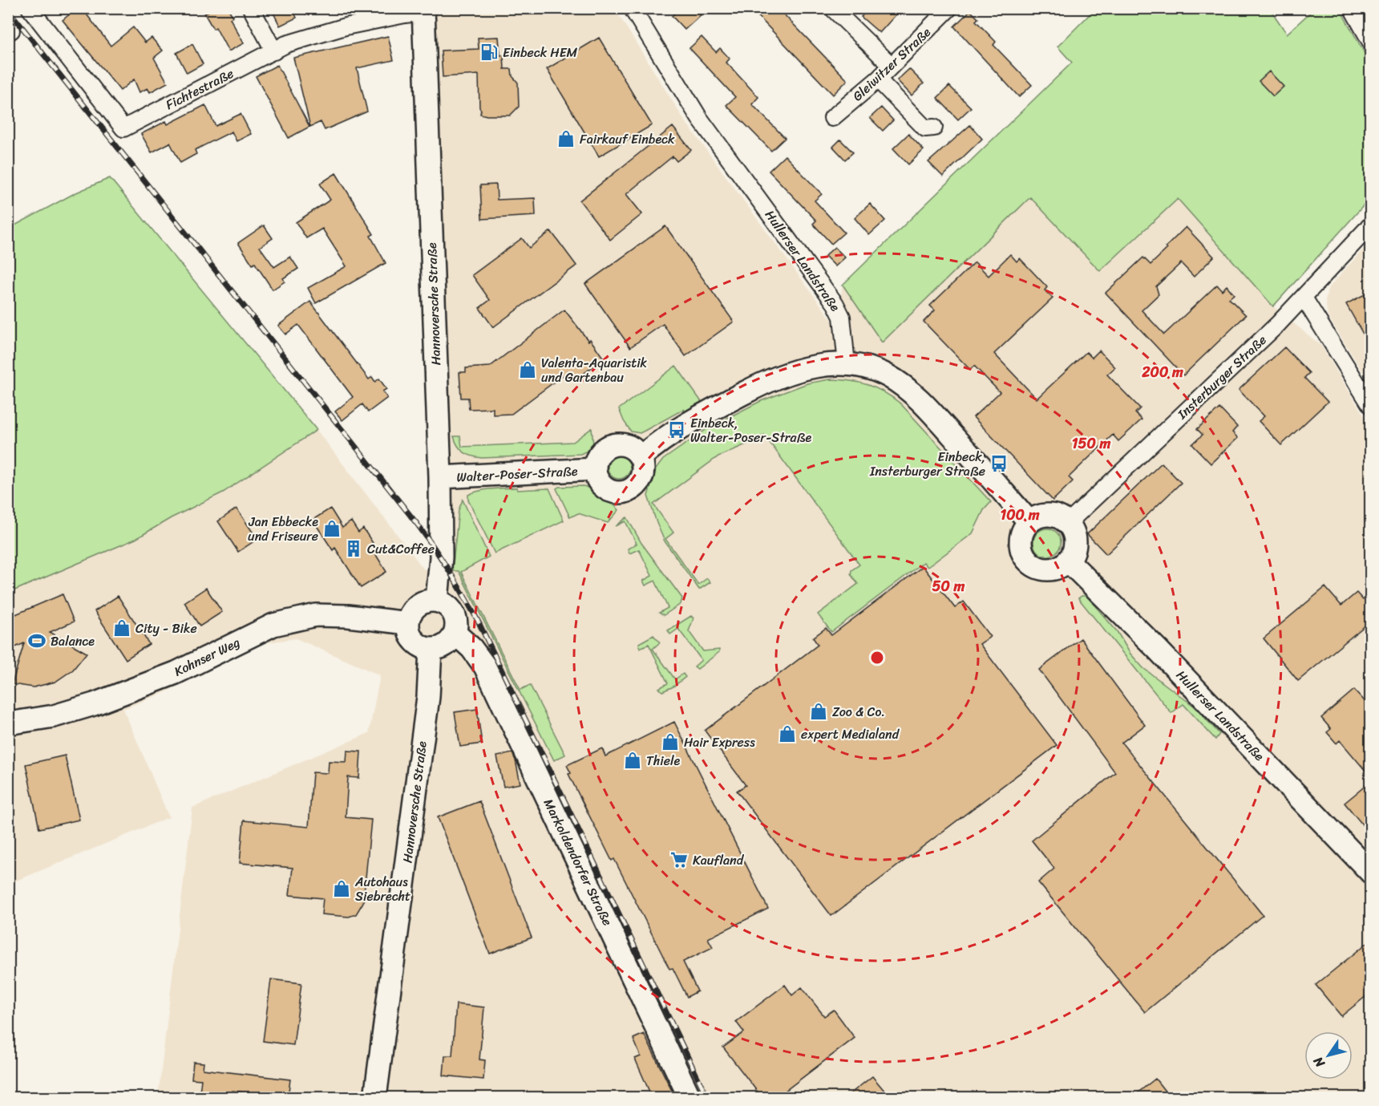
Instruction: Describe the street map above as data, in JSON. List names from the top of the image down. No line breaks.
{"streets":{"street":["Gleiwitzer Straße","Fichtestraße","Hullerser Landstraße","Hannoversche Straße","Insterburger Straße","Walter-Poser-Straße","Kohnser Weg","Markoldendorfer Straße"]},"crossings":[["Fichtestraße","Hannoversche Straße"],["Hullerser Landstraße","Insterburger Straße"],["Hannoversche Straße","Walter-Poser-Straße"],["Hannoversche Straße","Kohnser Weg"],["Hannoversche Straße","Markoldendorfer Straße"],["Kohnser Weg","Markoldendorfer Straße"]],"places":{"fuel station":["Einbeck HEM"],"shop":["Fairkauf Einbeck","Valenta-Aquaristik und Gartenbau","Jan Ebbecke und Friseure","City - Bike","Zoo & Co.","expert Medialand","Hair Express","Thiele","Autohaus Siebrecht"],"bus stop":["Einbeck, Walter-Poser-Straße","Einbeck, Insterburger Straße"],"building":["Cut&Coffee"],"sports":["Balance"],"supermarket":["Kaufland"]},"north":"bottom left","rings":["200 m","150 m","100 m","50 m"]}
